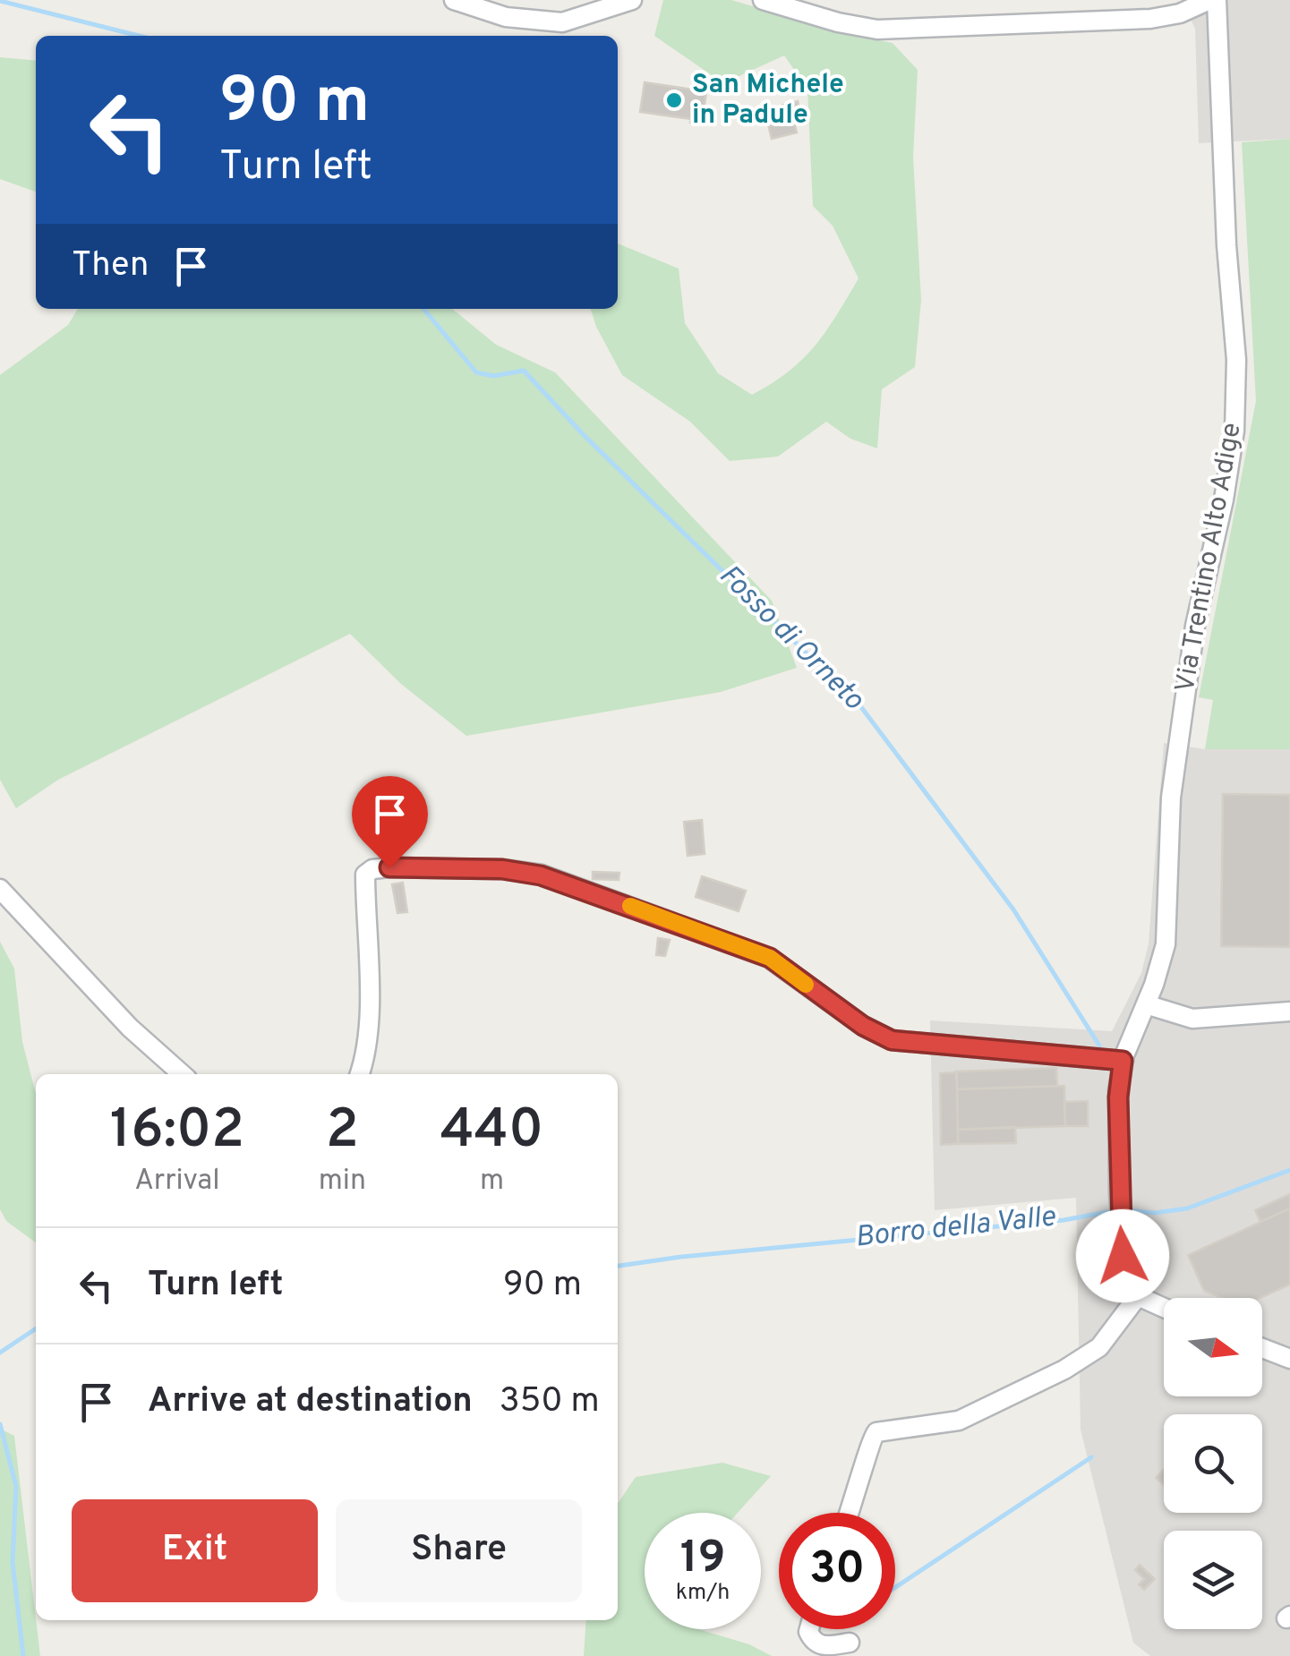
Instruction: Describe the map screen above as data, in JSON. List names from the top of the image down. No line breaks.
{"streets":{"street":["Via Trentino Alto Adige"]},"water":["Fosso di Orneto","Borro della Valle"],"places":["San Michele in Padule"],"north":"right","page":{"turn":["90 m","Turn left"],"then":"Then","eta":["16:02","Arrival","2","min","440","m"],"list":[{"name":"Turn left","value":"90 m"},{"name":"Arrive at destination","value":"350 m"}],"buttons":["Exit","Share"],"speed":"19 km/h","limit":"30"}}
